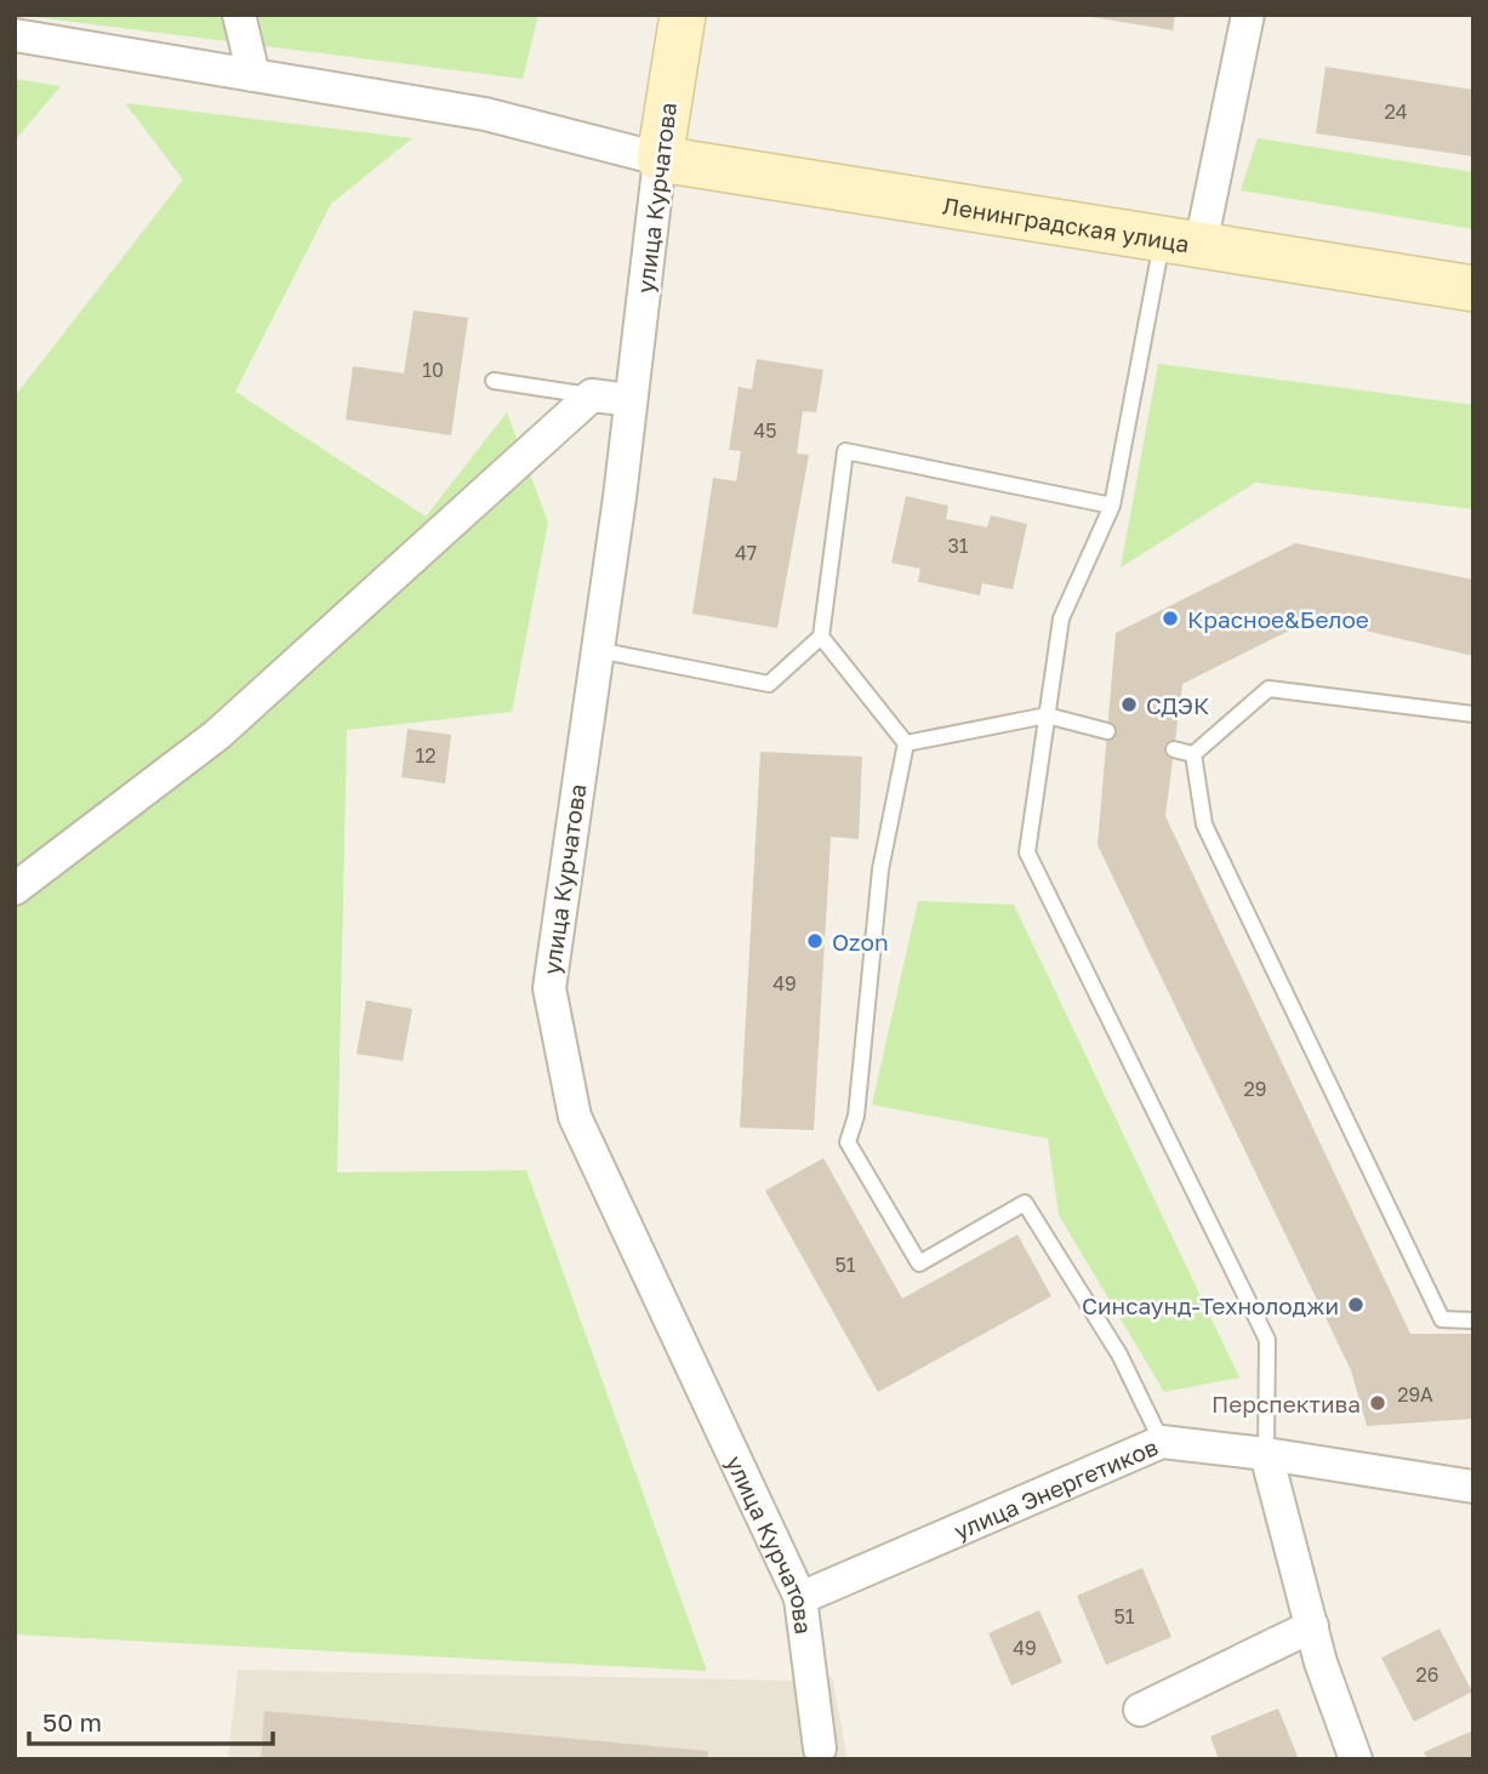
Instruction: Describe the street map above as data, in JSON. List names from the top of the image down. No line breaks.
{"streets":{"main road":["улица Курчатова","Ленинградская улица"],"street":["улица Энергетиков"]},"crossings":[["улица Курчатова","Ленинградская улица"],["улица Курчатова","улица Энергетиков"]],"places":["Красное&Белое","СДЭК","Ozon","Синсаунд-Технолоджи","Перспектива"],"house_numbers":["24","10","45","31","47","12","49","29","51","29А","51","49","26"],"scale_bar":"50 m"}
